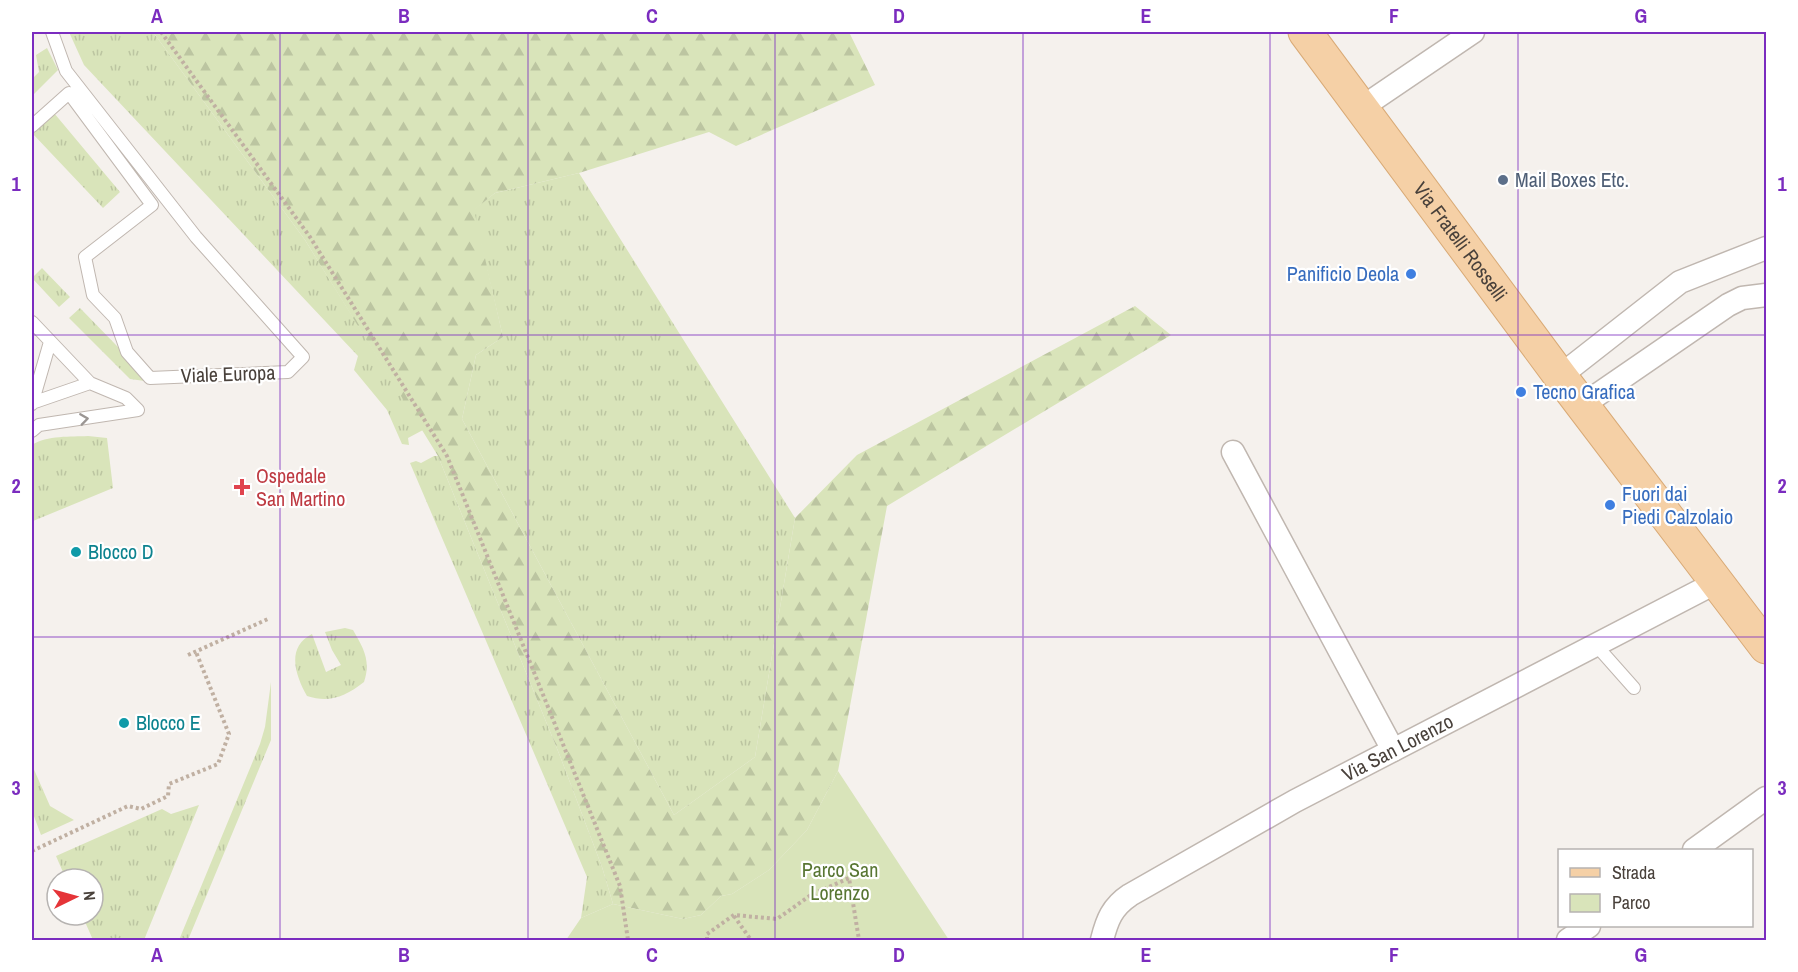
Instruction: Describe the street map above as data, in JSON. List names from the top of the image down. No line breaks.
{"streets":{"main road":["Via Fratelli Rosselli"],"street":["Via San Lorenzo"],"lane":["Viale Europa"]},"crossings":[["Via Fratelli Rosselli","Via San Lorenzo"]],"parks":["Parco San Lorenzo"],"places":{"other":["Mail Boxes Etc.","Panificio Deola","Tecno Grafica","Fuori dai Piedi Calzolaio","Blocco D","Blocco E"],"health":["Ospedale San Martino"]},"legend":["Strada","Parco"],"north":"right","grid":{"columns":["A","B","C","D","E","F","G"],"rows":["1","2","3"]}}
